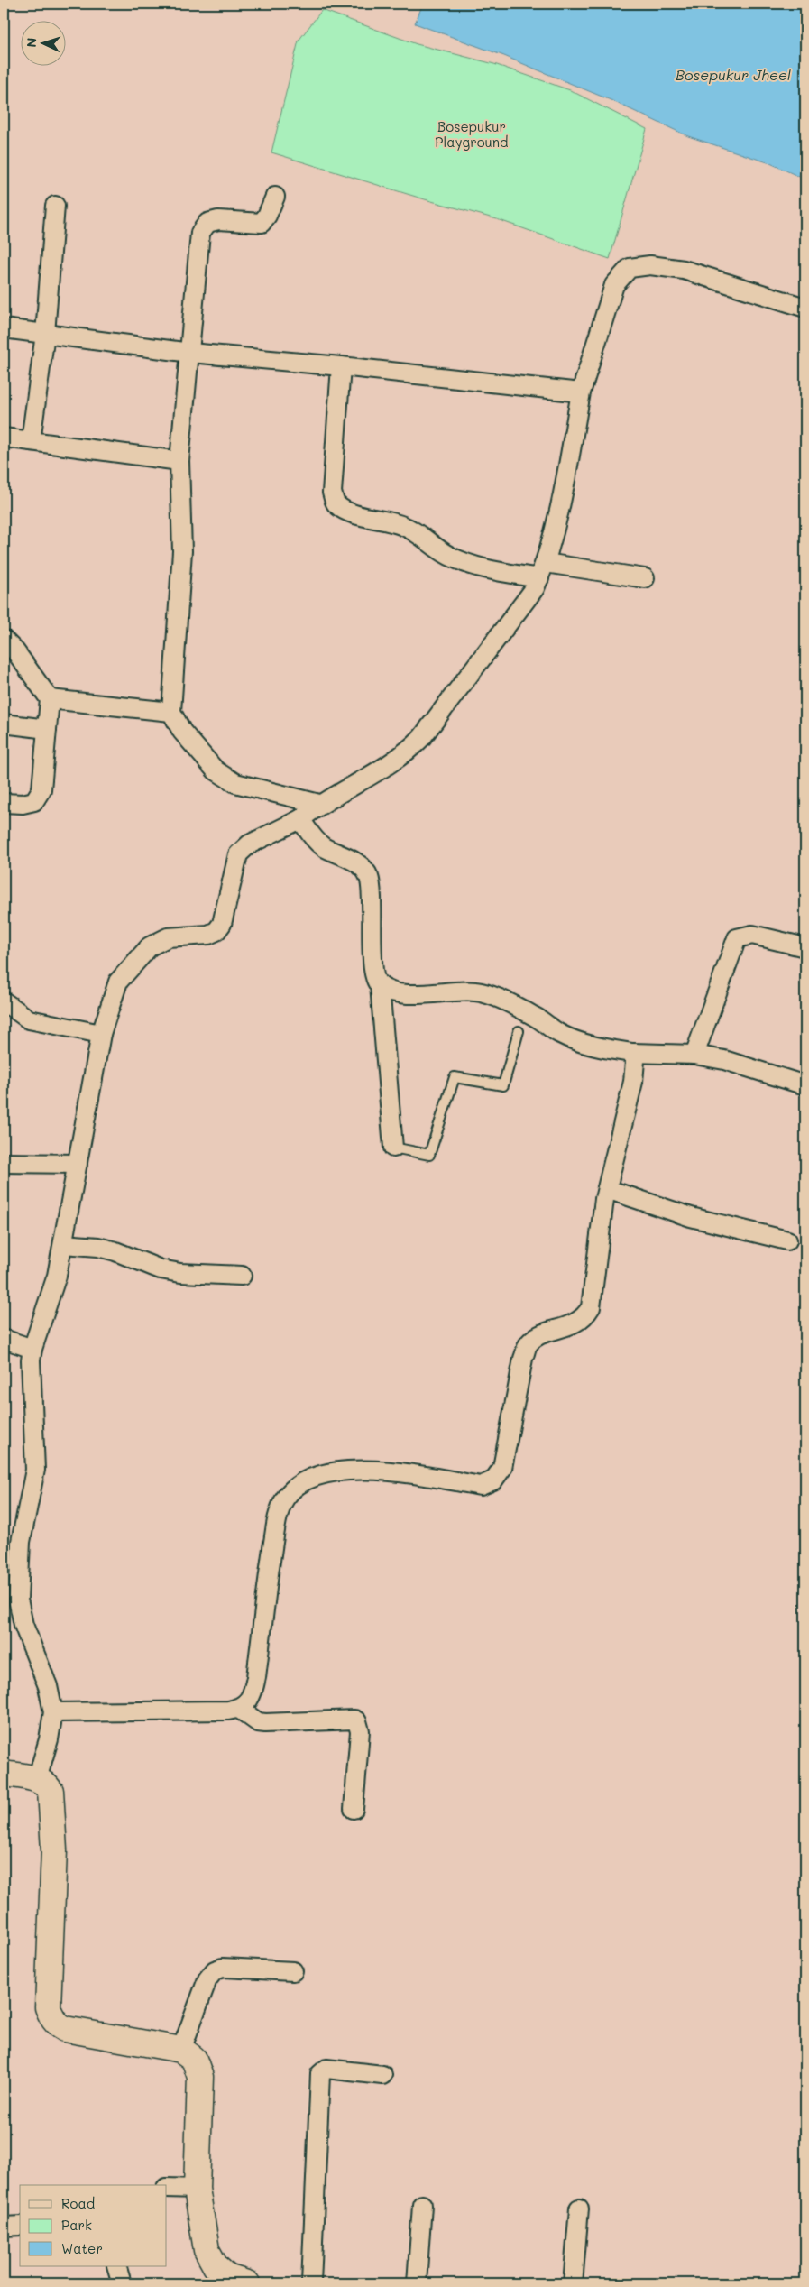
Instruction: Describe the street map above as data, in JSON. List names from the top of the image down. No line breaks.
{"water":["Bosepukur Jheel"],"parks":["Bosepukur Playground"],"legend":["Road","Park","Water"],"north":"left"}
